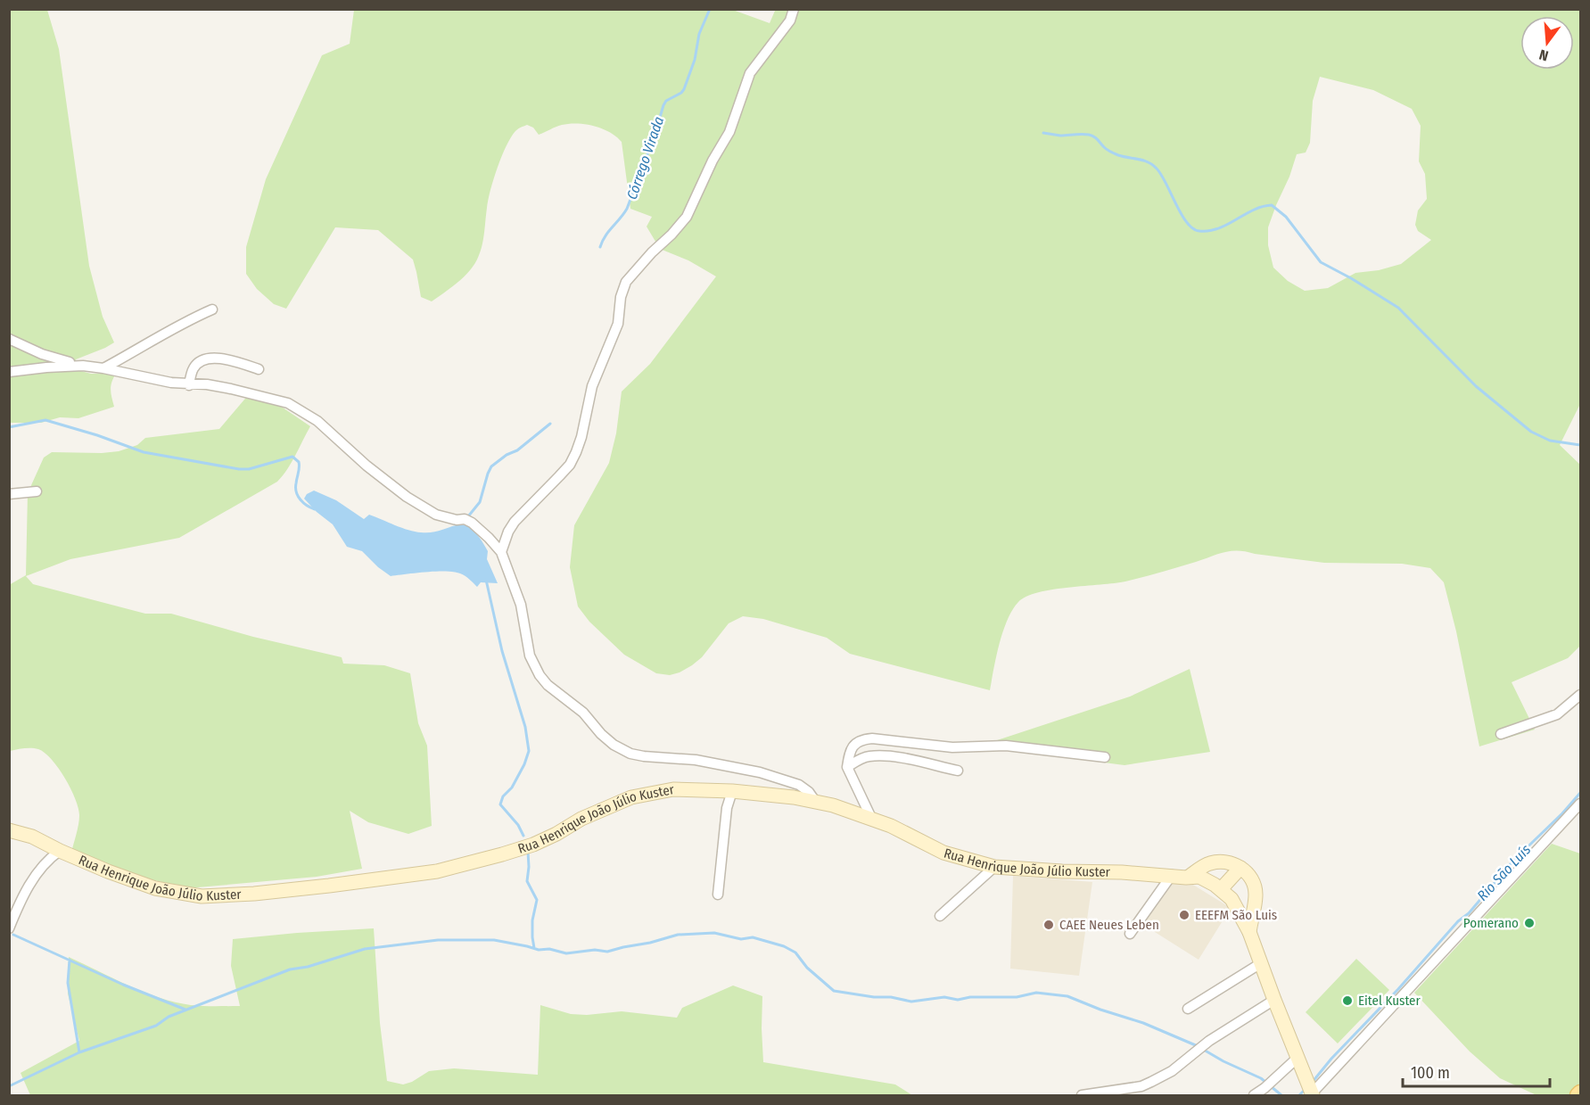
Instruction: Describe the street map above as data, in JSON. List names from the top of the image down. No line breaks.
{"streets":{"street":["Rua Henrique João Júlio Kuster"]},"water":["Córrego Virada","Rio São Luís"],"places":["EEEFM São Luis","Pomerano","CAEE Neues Leben","Eitel Kuster"],"scale_bar":"100 m","north":"bottom"}
